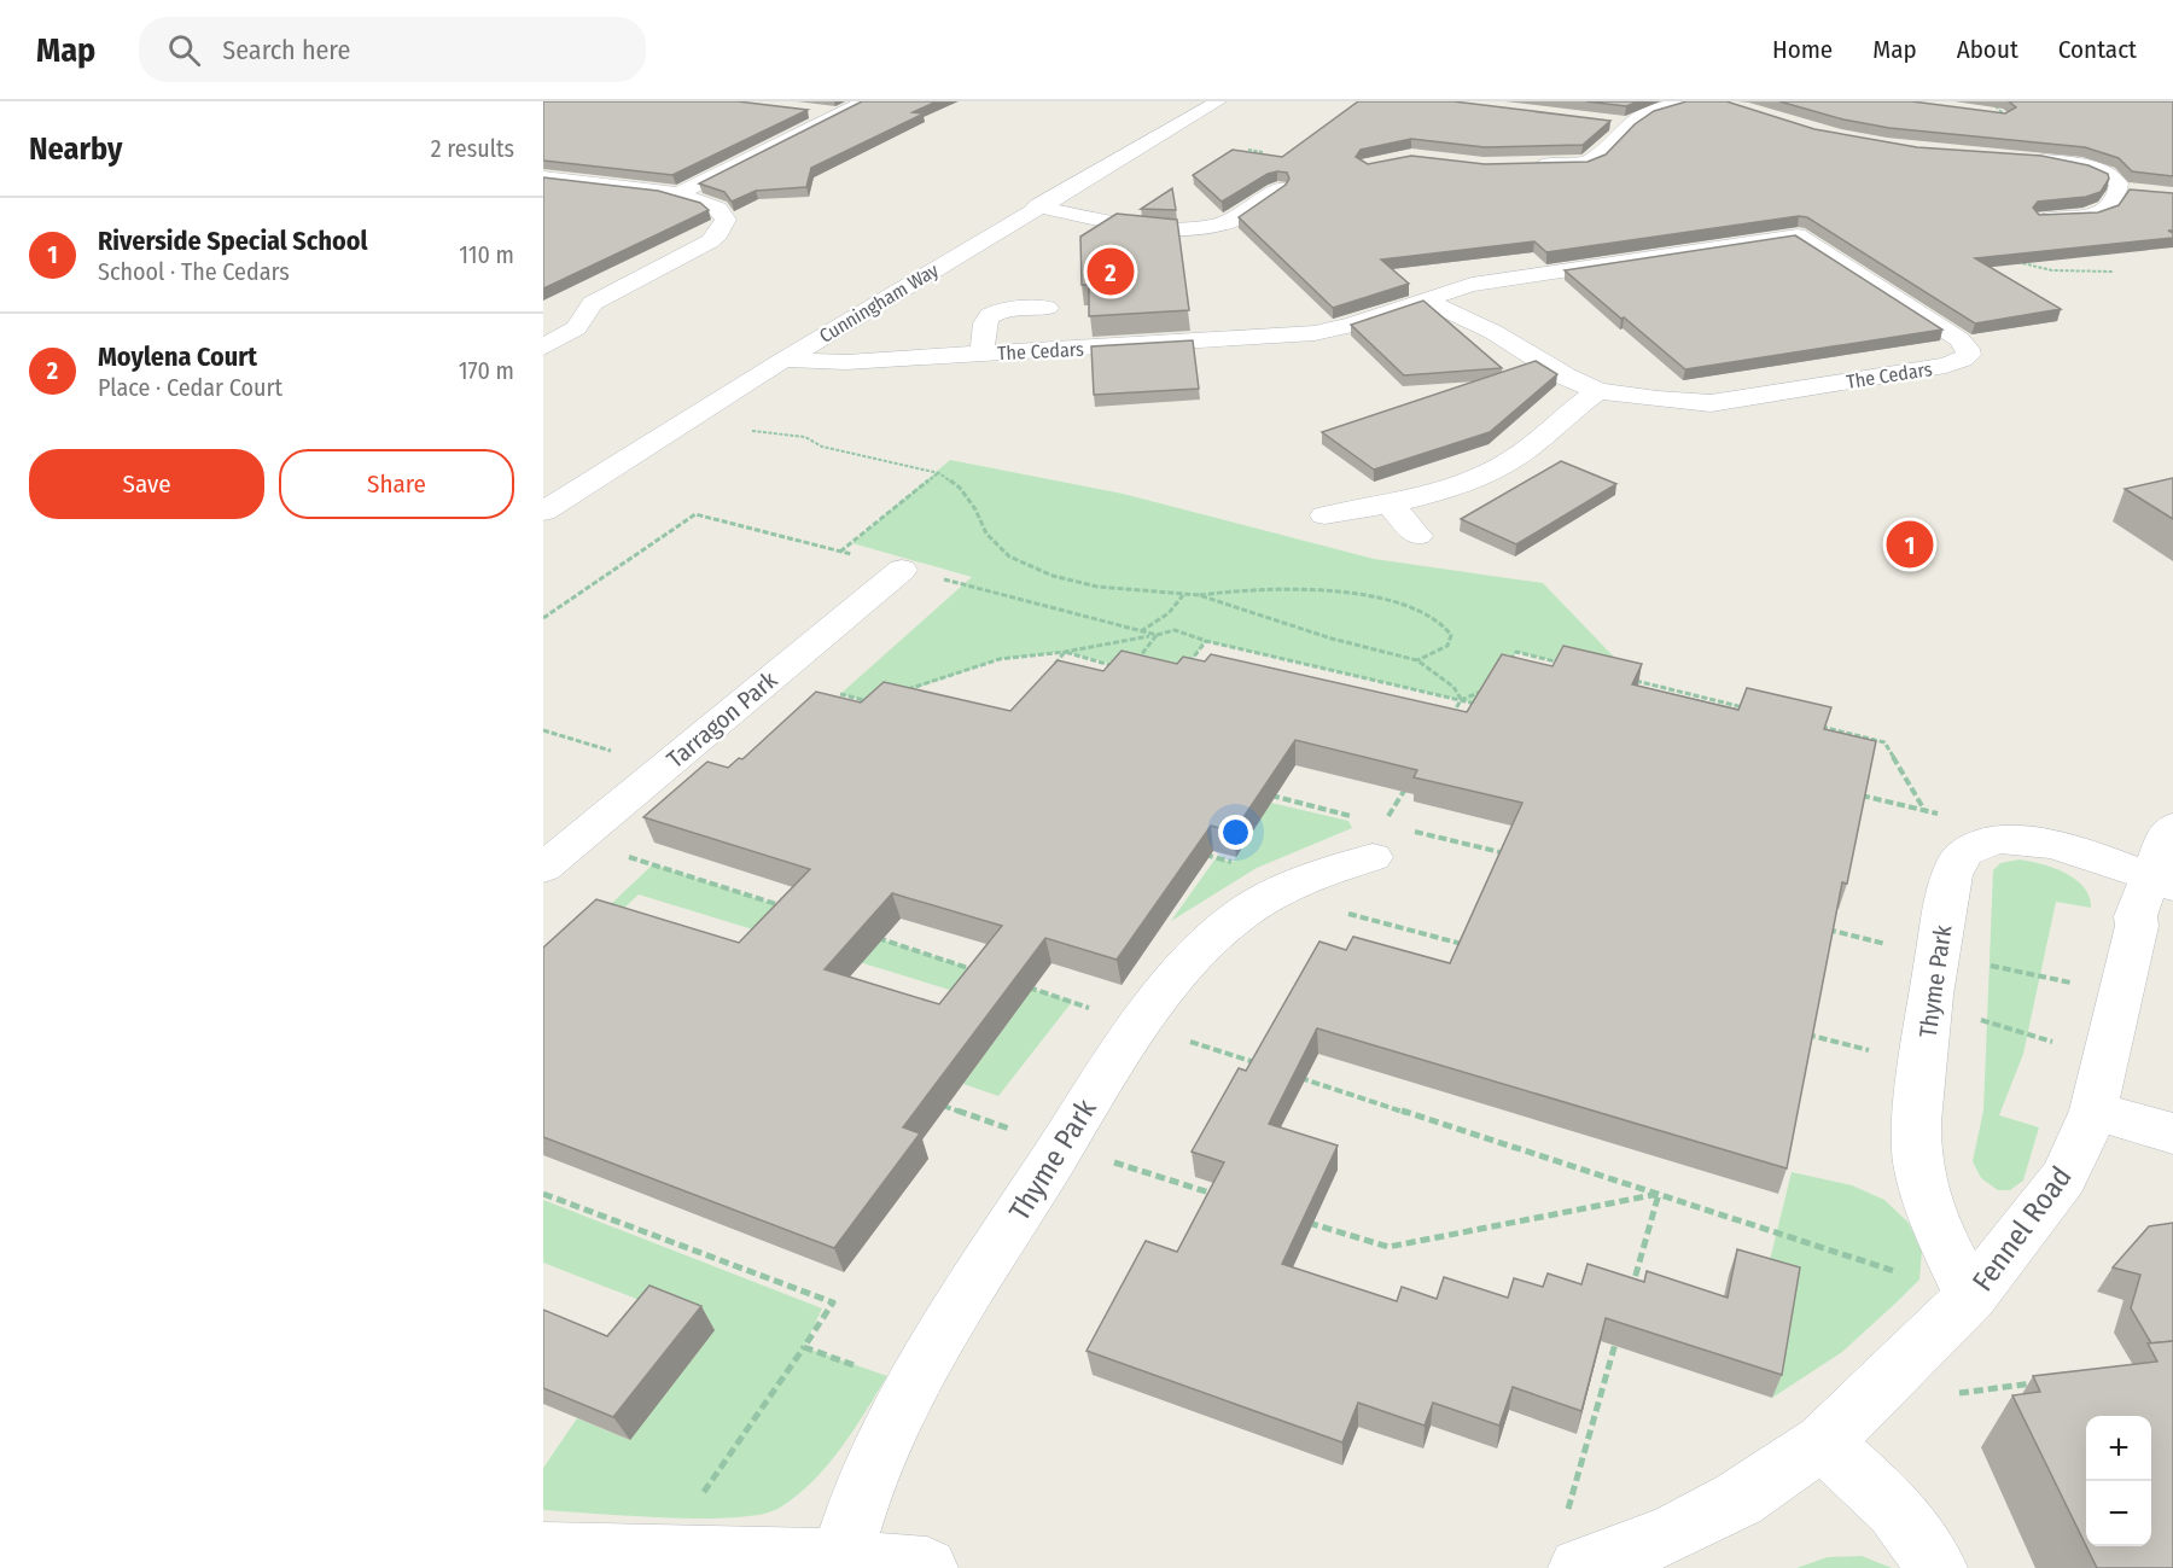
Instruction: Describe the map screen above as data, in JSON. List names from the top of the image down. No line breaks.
{"streets":{"street":["Cunningham Way","The Cedars","Tarragon Park","Thyme Park","Fennel Road"]},"crossings":[["Cunningham Way","The Cedars"],["Thyme Park","Fennel Road"]],"page":{"header":"Map","search":"Search here","nav":["Home","Map","About","Contact"],"heading":["Nearby","2 results"],"list":[{"mark":"1","name":"Riverside Special School","note":"School · The Cedars","value":"110 m"},{"mark":"2","name":"Moylena Court","note":"Place · Cedar Court","value":"170 m"}],"pins":["2","1"],"buttons":["Save","Share"],"map_buttons":["+","−"]}}
